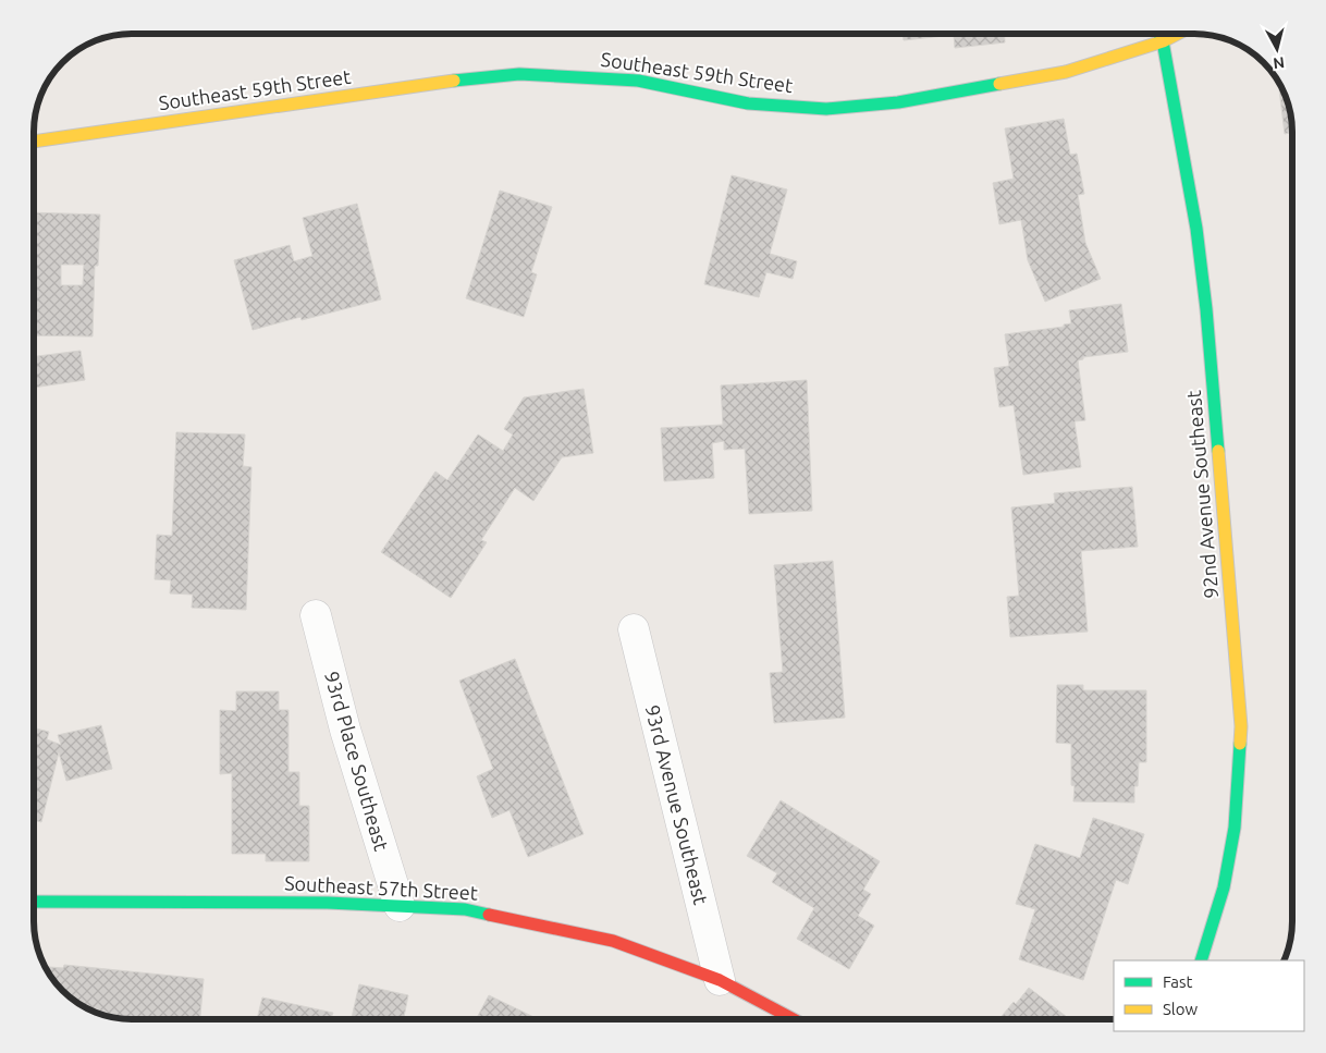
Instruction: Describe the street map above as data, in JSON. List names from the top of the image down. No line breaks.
{"streets":{"street":["Southeast 59th Street","92nd Avenue Southeast","93rd Place Southeast","93rd Avenue Southeast","Southeast 57th Street"]},"crossings":[["Southeast 59th Street","92nd Avenue Southeast"],["93rd Place Southeast","Southeast 57th Street"],["93rd Avenue Southeast","Southeast 57th Street"]],"legend":["Fast","Slow"],"north":"bottom"}
